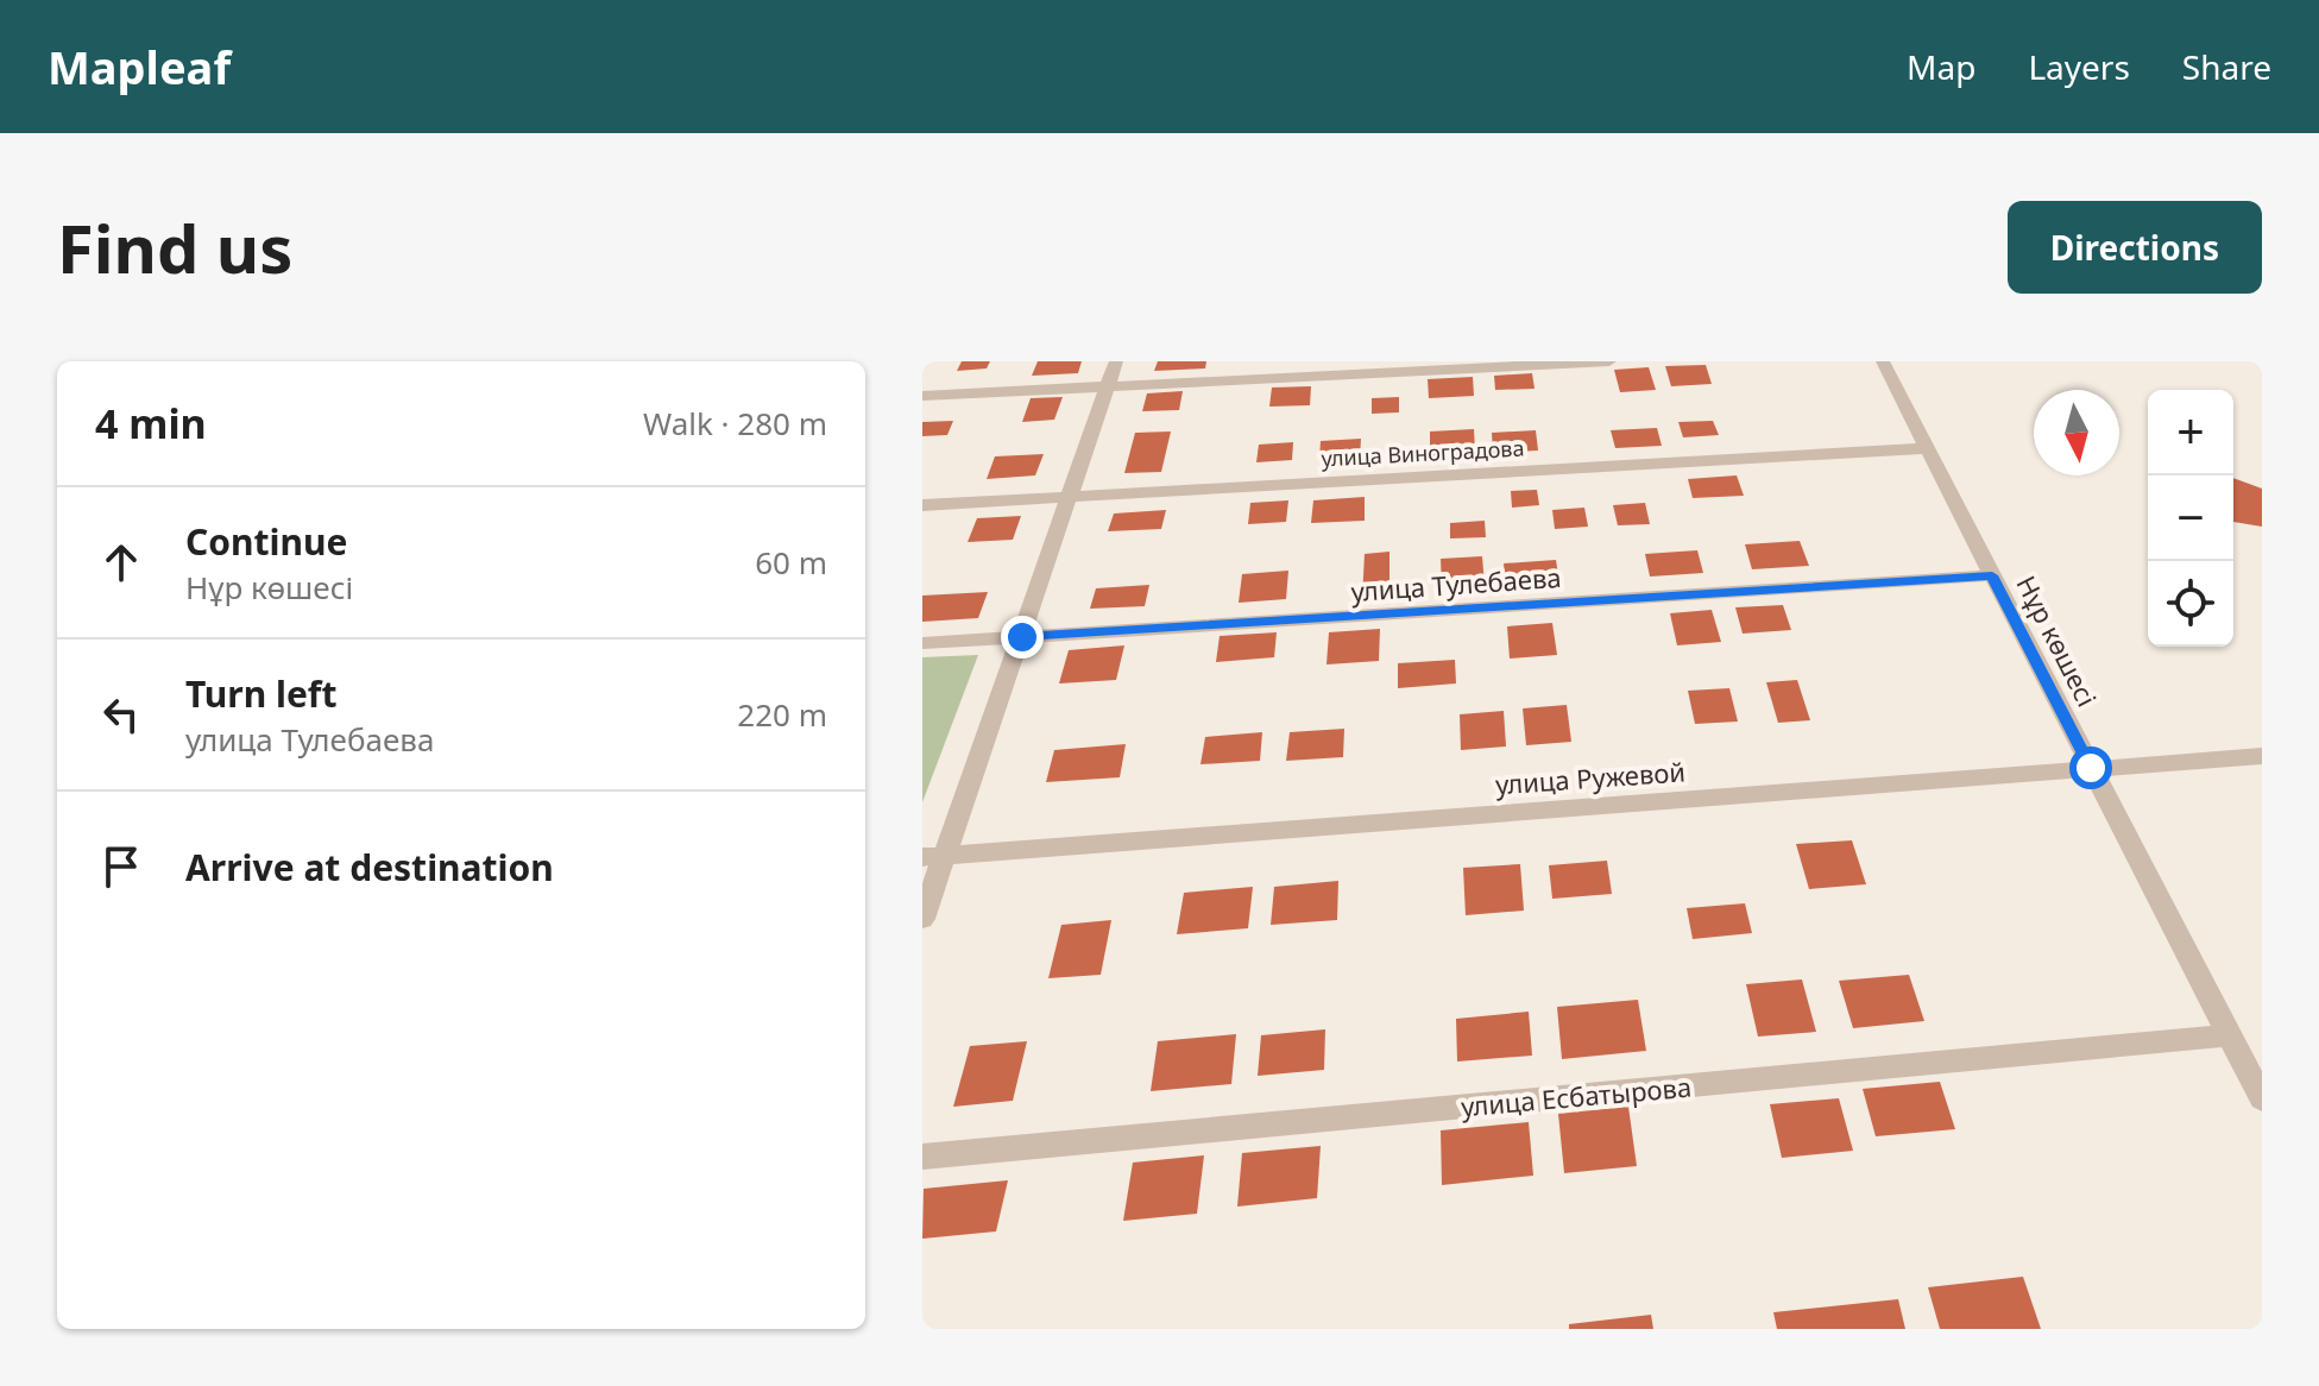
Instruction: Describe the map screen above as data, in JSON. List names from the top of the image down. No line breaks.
{"streets":{"street":["улица Виноградова","улица Тулебаева","Нұр көшесі","улица Ружевой","улица Есбатырова"]},"crossings":[["улица Виноградова","Нұр көшесі"],["улица Тулебаева","Нұр көшесі"],["Нұр көшесі","улица Ружевой"],["Нұр көшесі","улица Есбатырова"]],"north":"bottom","page":{"header":"Mapleaf","nav":["Map","Layers","Share"],"buttons":"Directions","title":"Find us","heading":["4 min","Walk · 280 m"],"map_buttons":["+","−"],"list":[["Continue","Нұр көшесі","60 m"],["Turn left","улица Тулебаева","220 m"],"Arrive at destination"]}}
